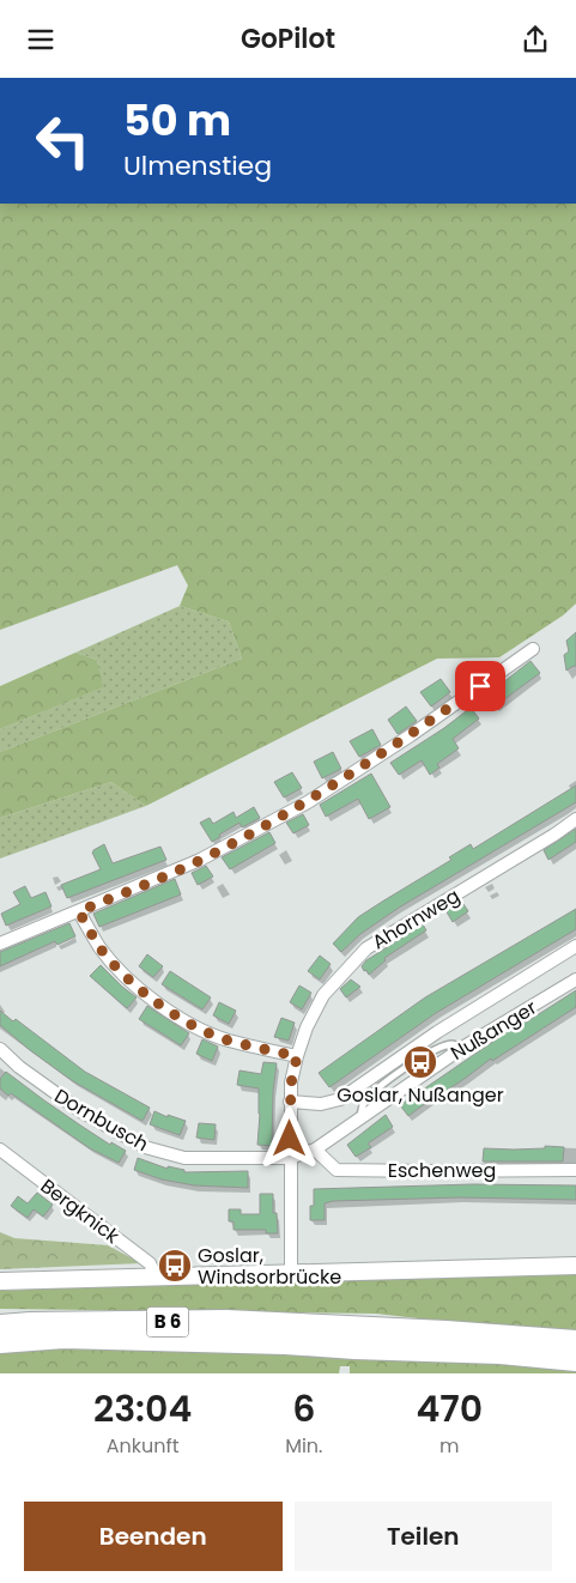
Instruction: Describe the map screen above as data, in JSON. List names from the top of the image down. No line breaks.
{"streets":{"highway":["B 6"],"street":["Ahornweg","Nußanger","Dornbusch","Eschenweg","Bergknick"]},"crossings":[["Ahornweg","Nußanger"],["Ahornweg","Dornbusch"],["Nußanger","Dornbusch"],["Nußanger","Eschenweg"]],"places":{"bus stop":["Goslar, Nußanger","Goslar, Windsorbrücke"]},"page":{"header":"GoPilot","turn":["50 m","Ulmenstieg"],"eta":["23:04","Ankunft","6","Min.","470","m"],"buttons":["Beenden","Teilen"]}}
